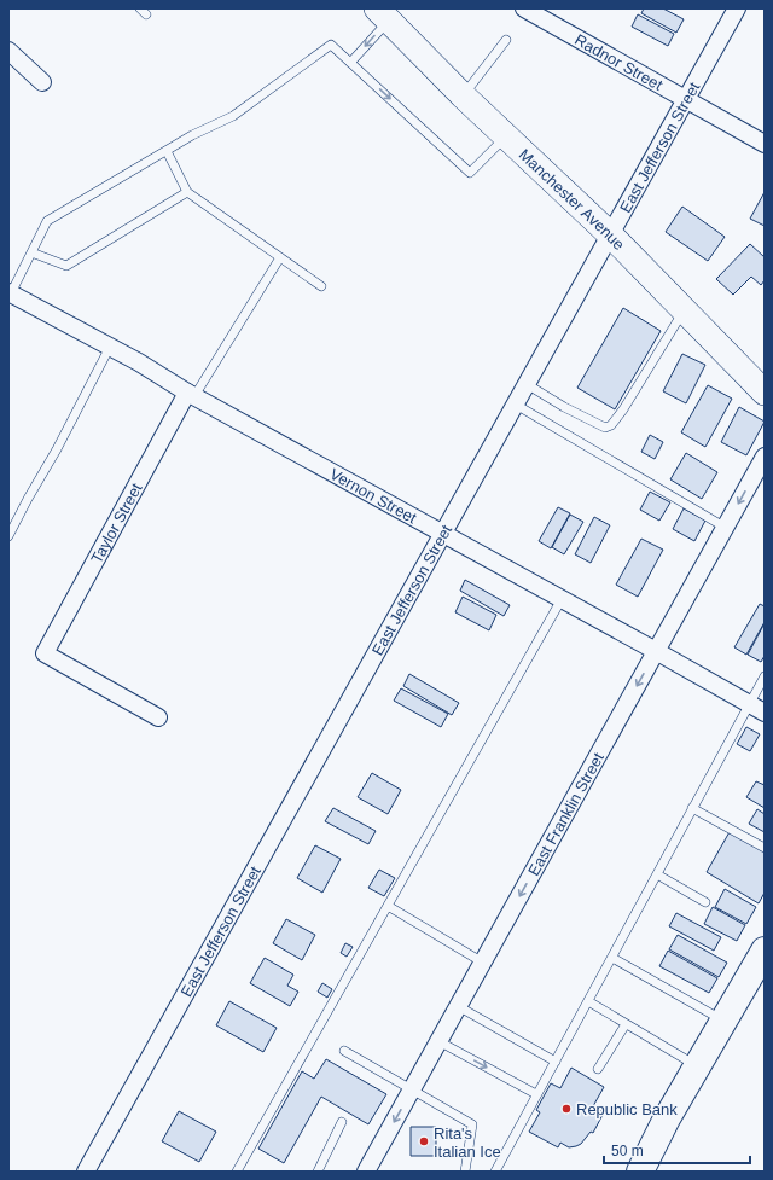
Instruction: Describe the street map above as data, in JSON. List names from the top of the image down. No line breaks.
{"streets":{"street":["Radnor Street","East Jefferson Street","Manchester Avenue","Vernon Street","Taylor Street","East Franklin Street"]},"crossings":[["Radnor Street","East Jefferson Street"],["East Jefferson Street","Manchester Avenue"],["East Jefferson Street","Vernon Street"],["Vernon Street","Taylor Street"],["Vernon Street","East Franklin Street"]],"one_way":["East Franklin Street"],"places":["Republic Bank","Rita's Italian Ice"],"scale_bar":"50 m"}
